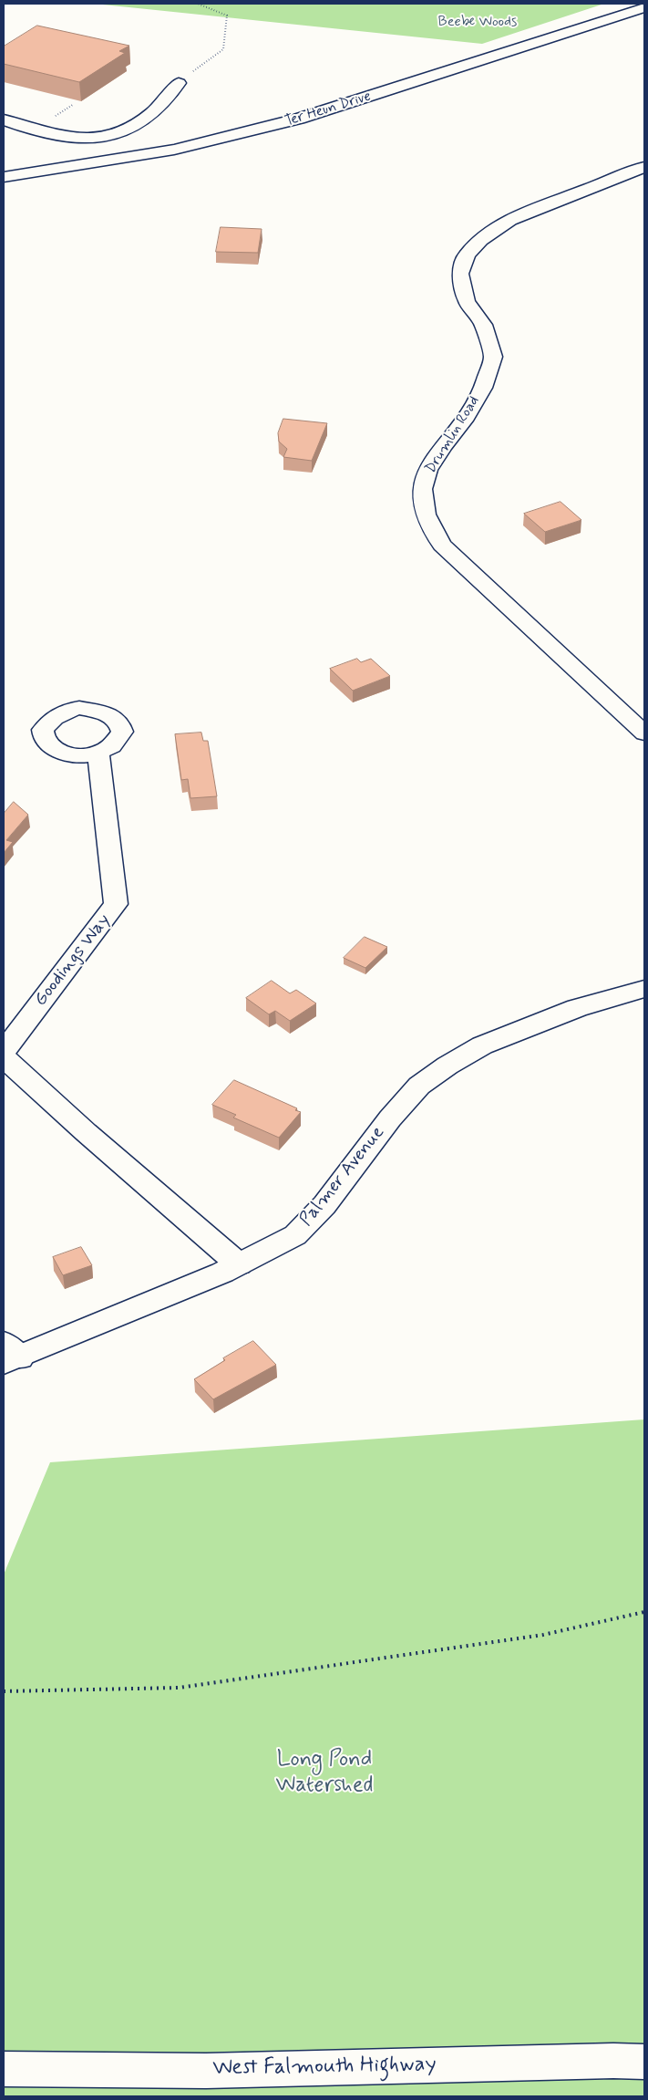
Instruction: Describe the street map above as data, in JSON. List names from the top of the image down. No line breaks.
{"streets":{"main road":["Ter Heun Drive","Drumlin Road","Goodings Way","Palmer Avenue","West Falmouth Highway"]},"parks":["Beebe Woods","Long Pond Watershed"]}
